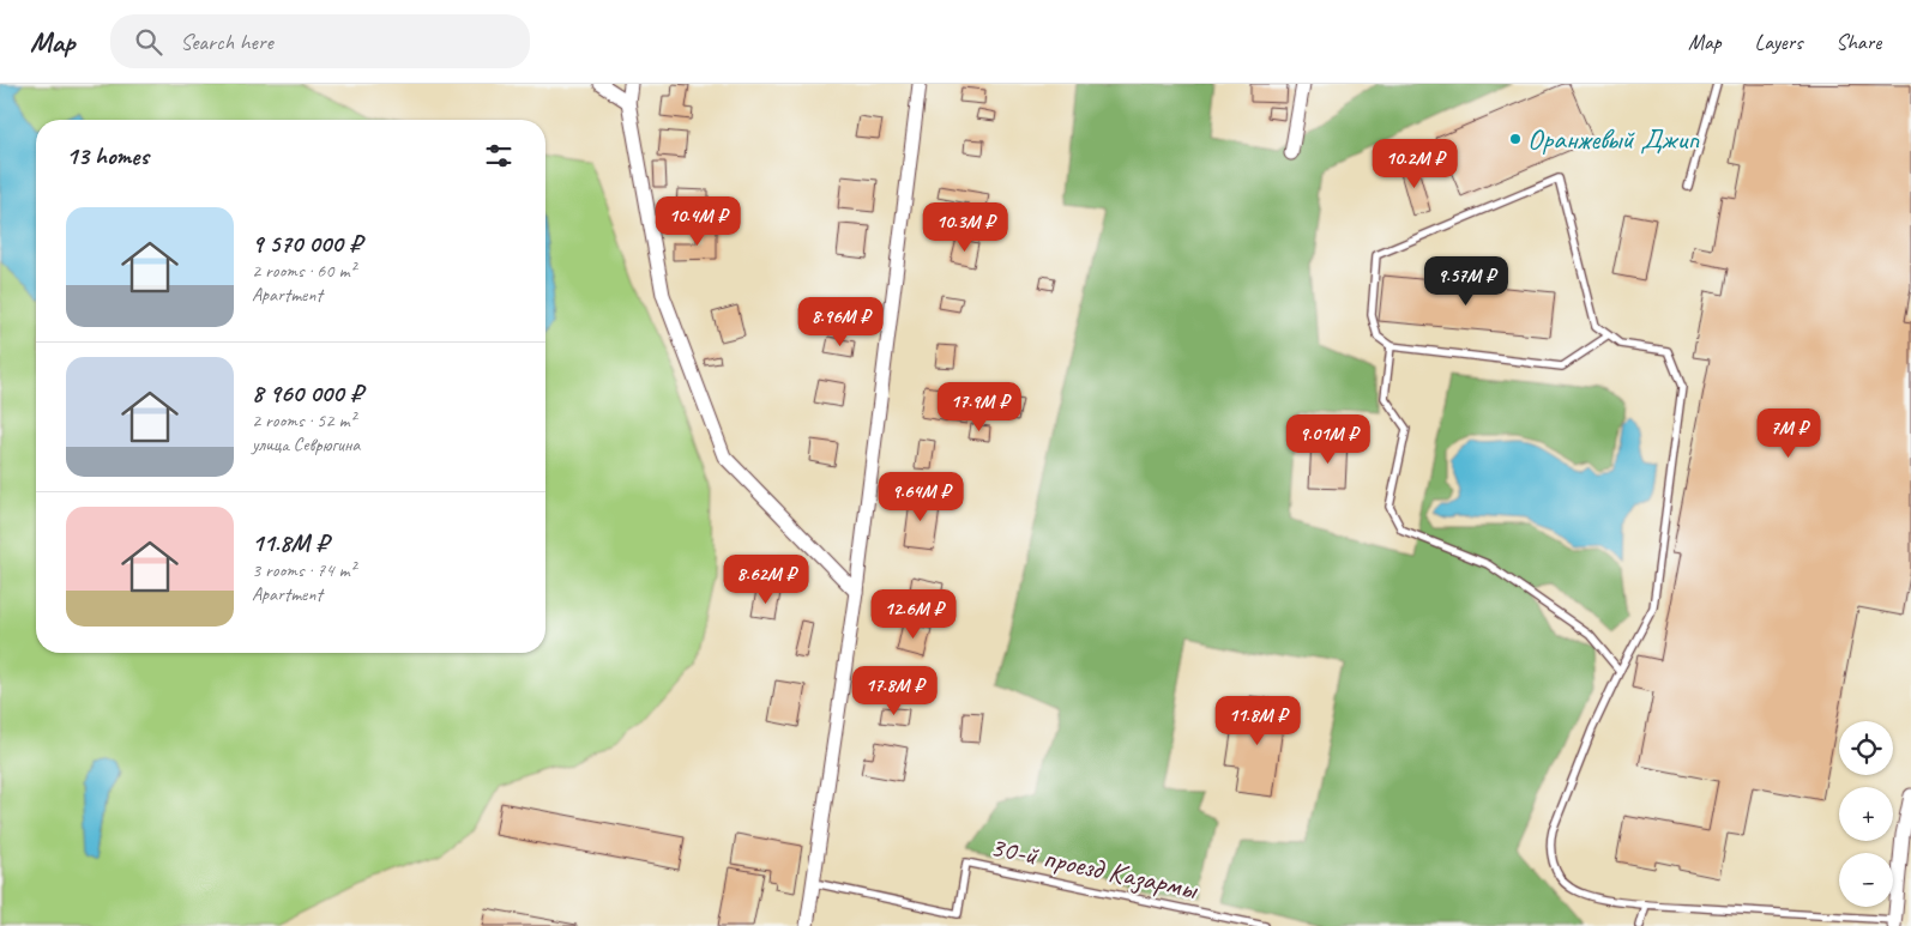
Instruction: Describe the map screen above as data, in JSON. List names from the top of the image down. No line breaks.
{"streets":{"lane":["30-й проезд Казармы"]},"places":["Оранжевый Джип"],"page":{"header":"Map","search":"Search here","nav":["Map","Layers","Share"],"heading":"13 homes","price":["10.2M ₽","10.4M ₽","10.3M ₽","9.57M ₽","8.96M ₽","17.9M ₽","7M ₽","9.01M ₽","9.64M ₽","8.62M ₽","12.6M ₽","17.8M ₽","11.8M ₽"],"list":[{"name":"9 570 000 ₽","note":"2 rooms · 60 m² · Apartment"},{"name":"8 960 000 ₽","note":"2 rooms · 52 m² · улица Севрюгина"},{"name":"11.8M ₽","note":"3 rooms · 74 m² · Apartment"}],"map_buttons":["+","−"]}}
